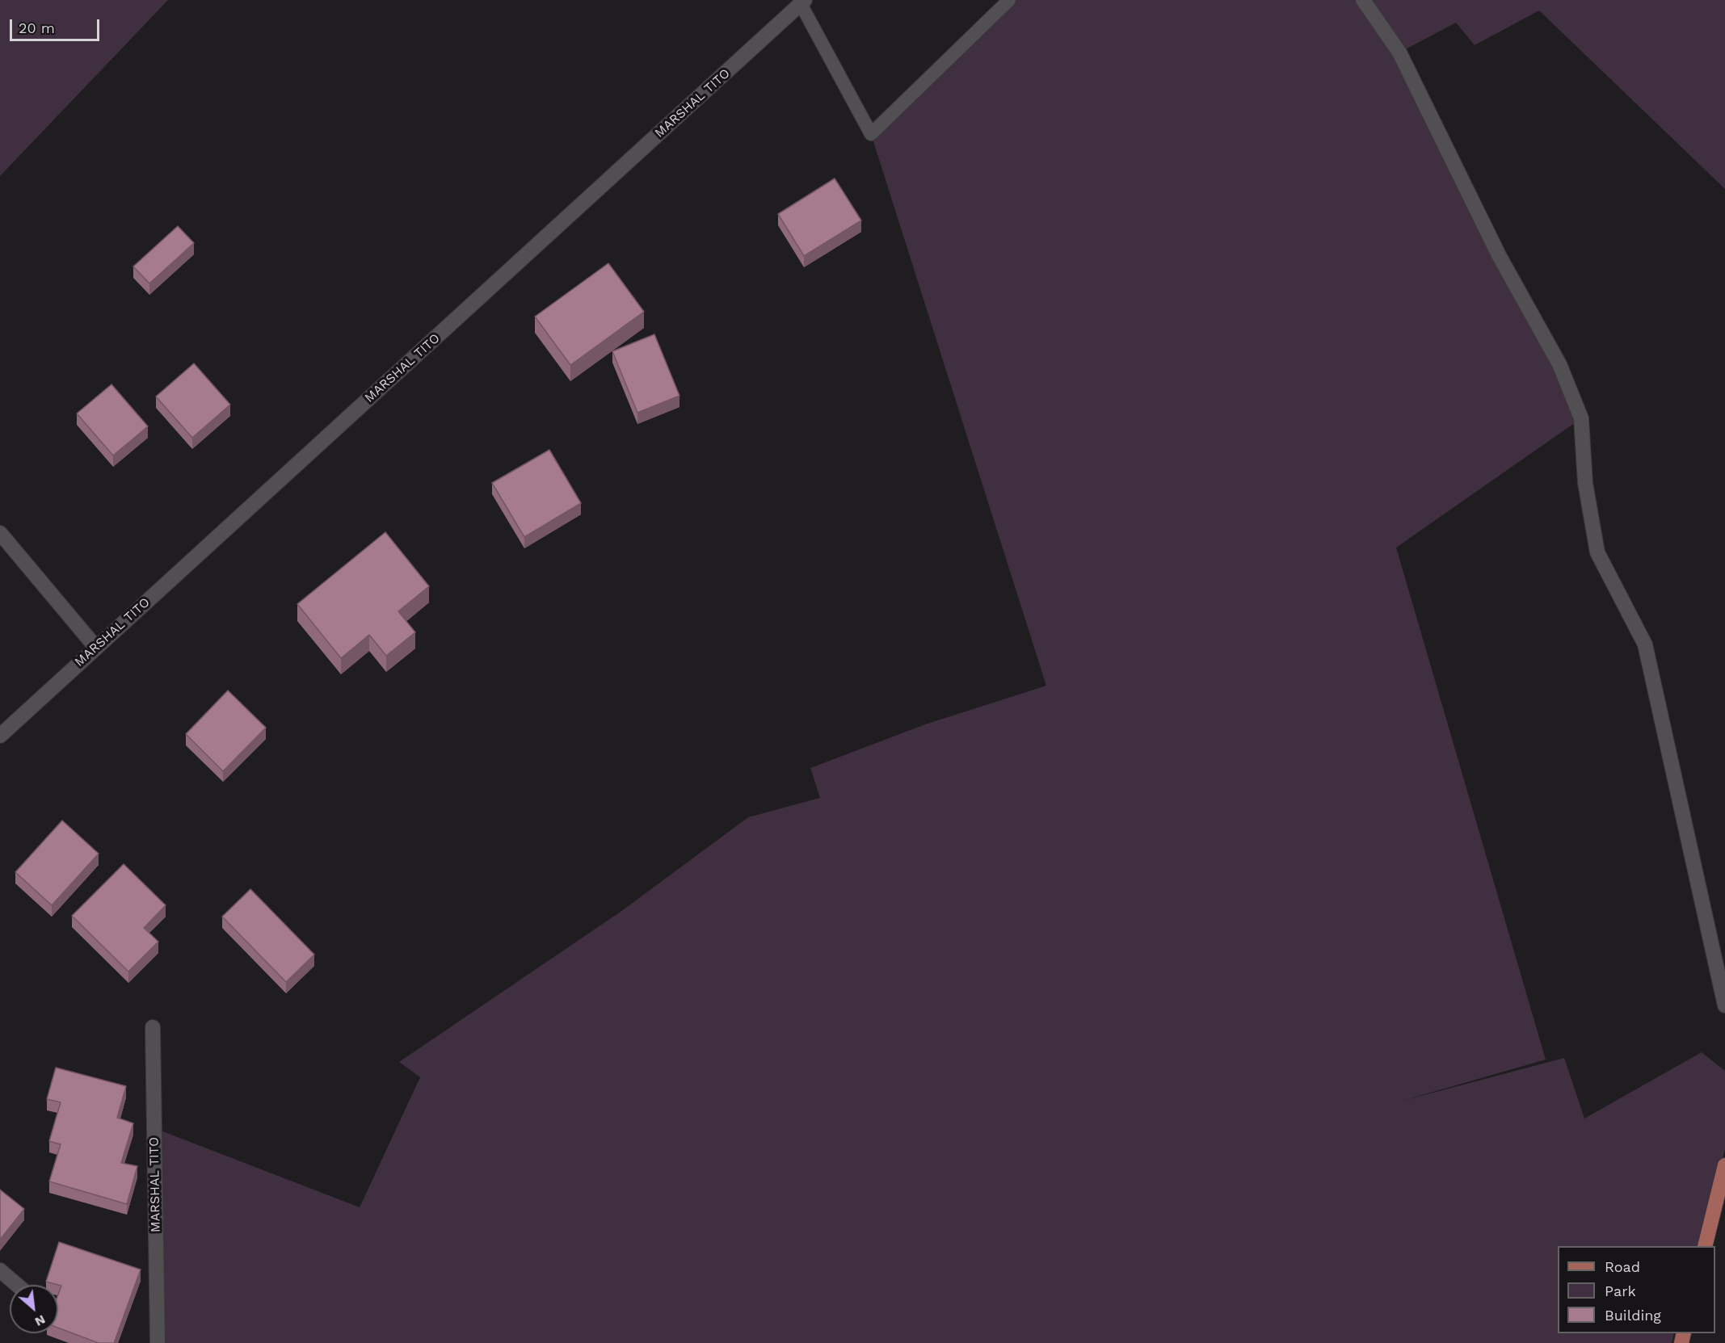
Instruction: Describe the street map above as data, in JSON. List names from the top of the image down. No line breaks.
{"streets":{"street":["MARSHAL TITO"]},"legend":["Road","Park","Building"],"scale_bar":"20 m","north":"bottom right"}
